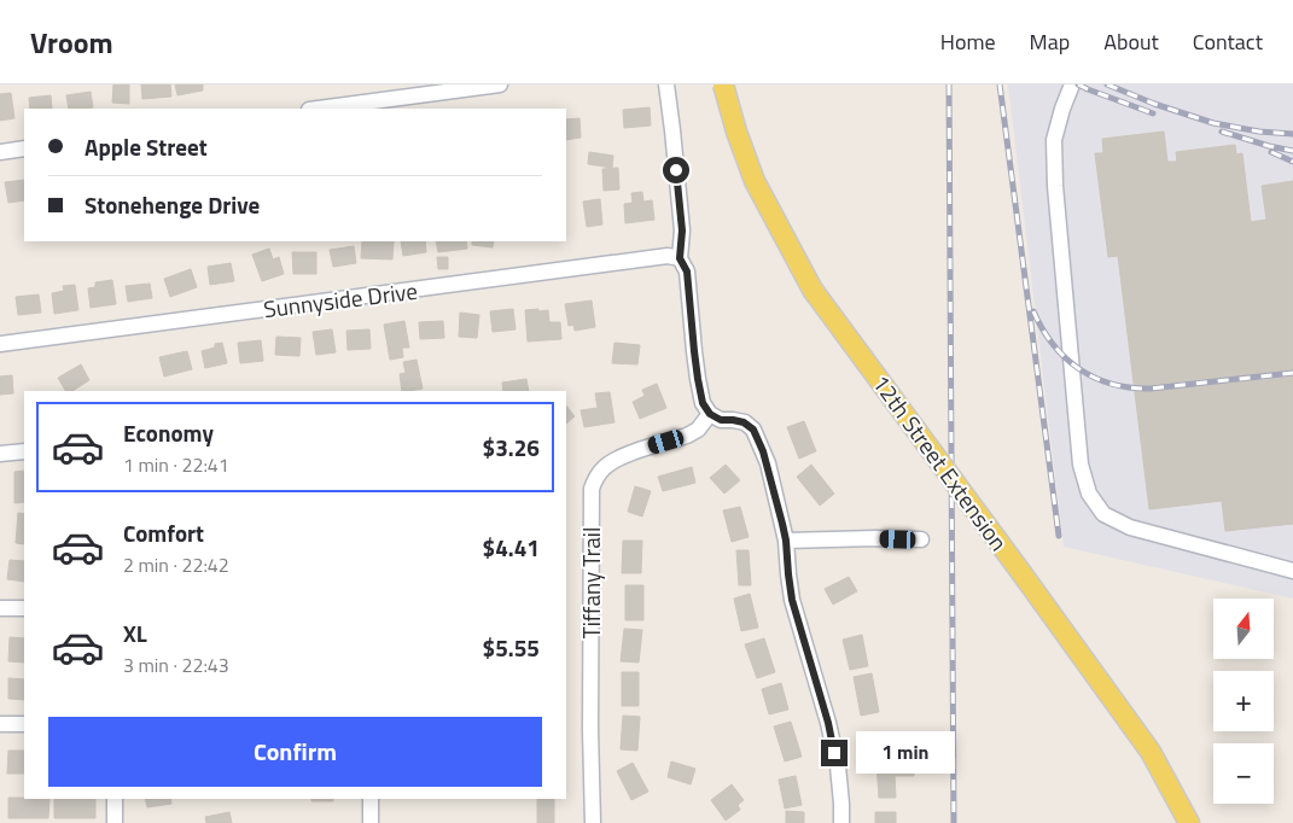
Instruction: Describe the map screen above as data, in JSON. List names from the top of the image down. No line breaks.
{"streets":{"main road":["12th Street Extension"],"street":["Sunnyside Drive","Tiffany Trail"]},"north":"top","page":{"header":"Vroom","nav":["Home","Map","About","Contact"],"banner":["Apple Street","Stonehenge Drive"],"list":[{"name":"Economy","note":"1 min · 22:41","value":"$3.26"},{"name":"Comfort","note":"2 min · 22:42","value":"$4.41"},{"name":"XL","note":"3 min · 22:43","value":"$5.55"}],"map_buttons":["+","−"],"buttons":"Confirm","bubble":"1 min"}}
